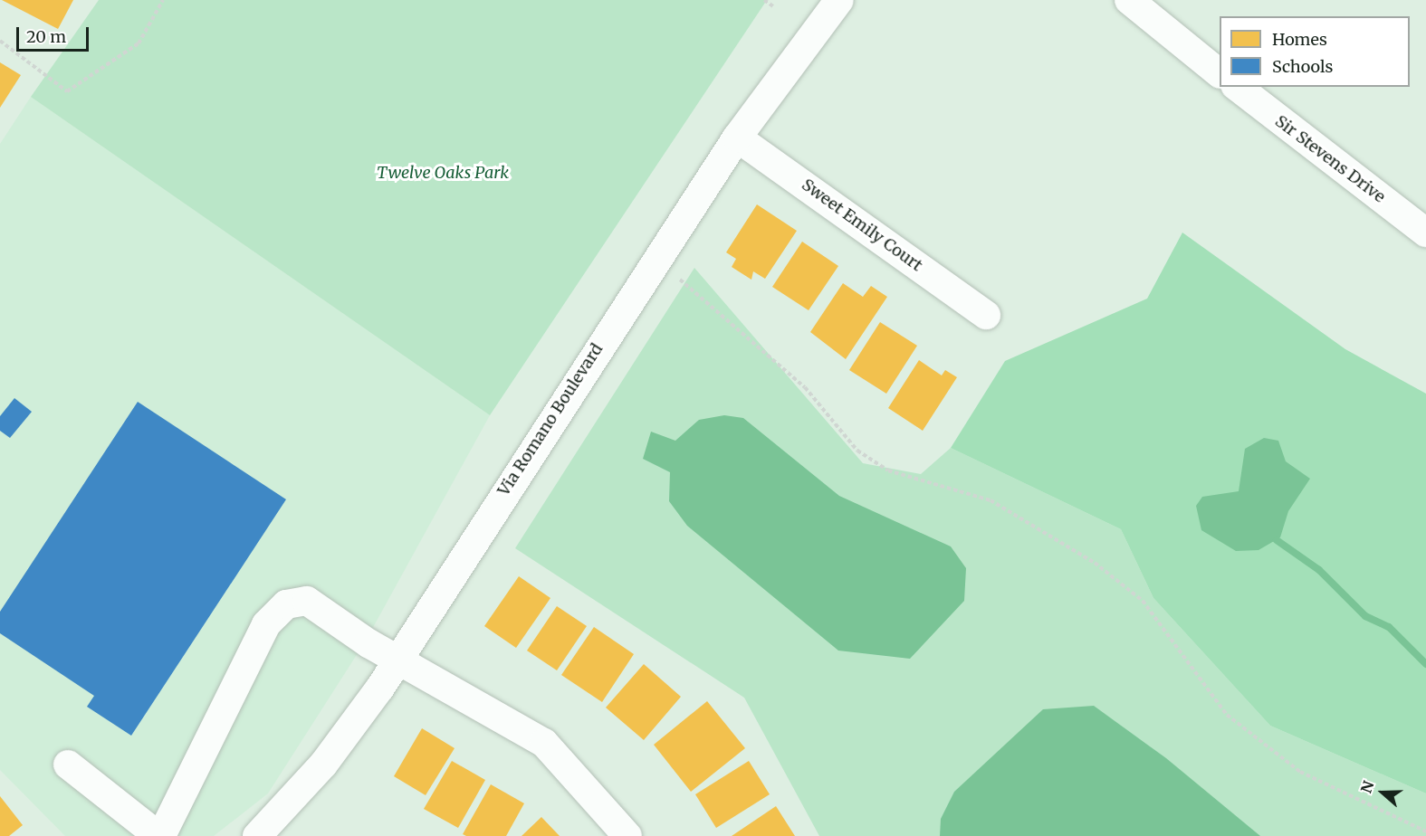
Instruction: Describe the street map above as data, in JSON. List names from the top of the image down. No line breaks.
{"streets":{"street":["Sir Stevens Drive","Sweet Emily Court","Via Romano Boulevard"]},"crossings":[["Sweet Emily Court","Via Romano Boulevard"]],"parks":["Twelve Oaks Park"],"legend":["Homes","Schools"],"scale_bar":"20 m","north":"left"}
